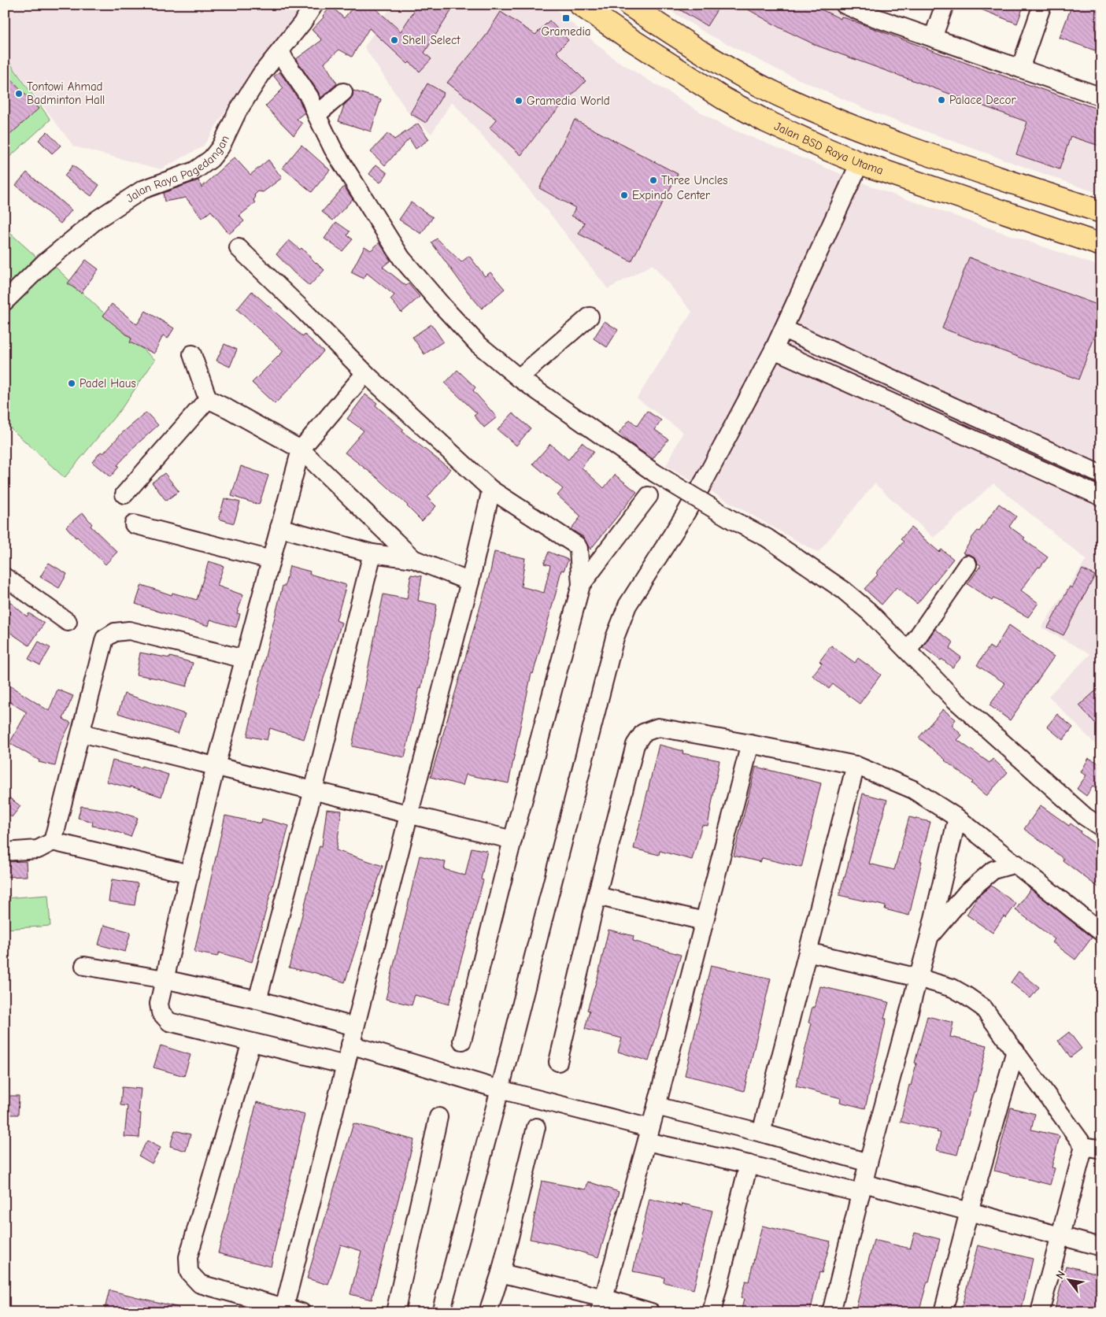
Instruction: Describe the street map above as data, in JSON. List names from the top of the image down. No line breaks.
{"streets":{"main road":["Jalan BSD Raya Utama"],"street":["Jalan Raya Pagedangan"]},"places":{"transit":["Gramedia"],"other":["Shell Select","Tontowi Ahmad Badminton Hall","Palace Decor","Gramedia World","Three Uncles","Expindo Center","Padel Haus"]},"north":"top left"}
